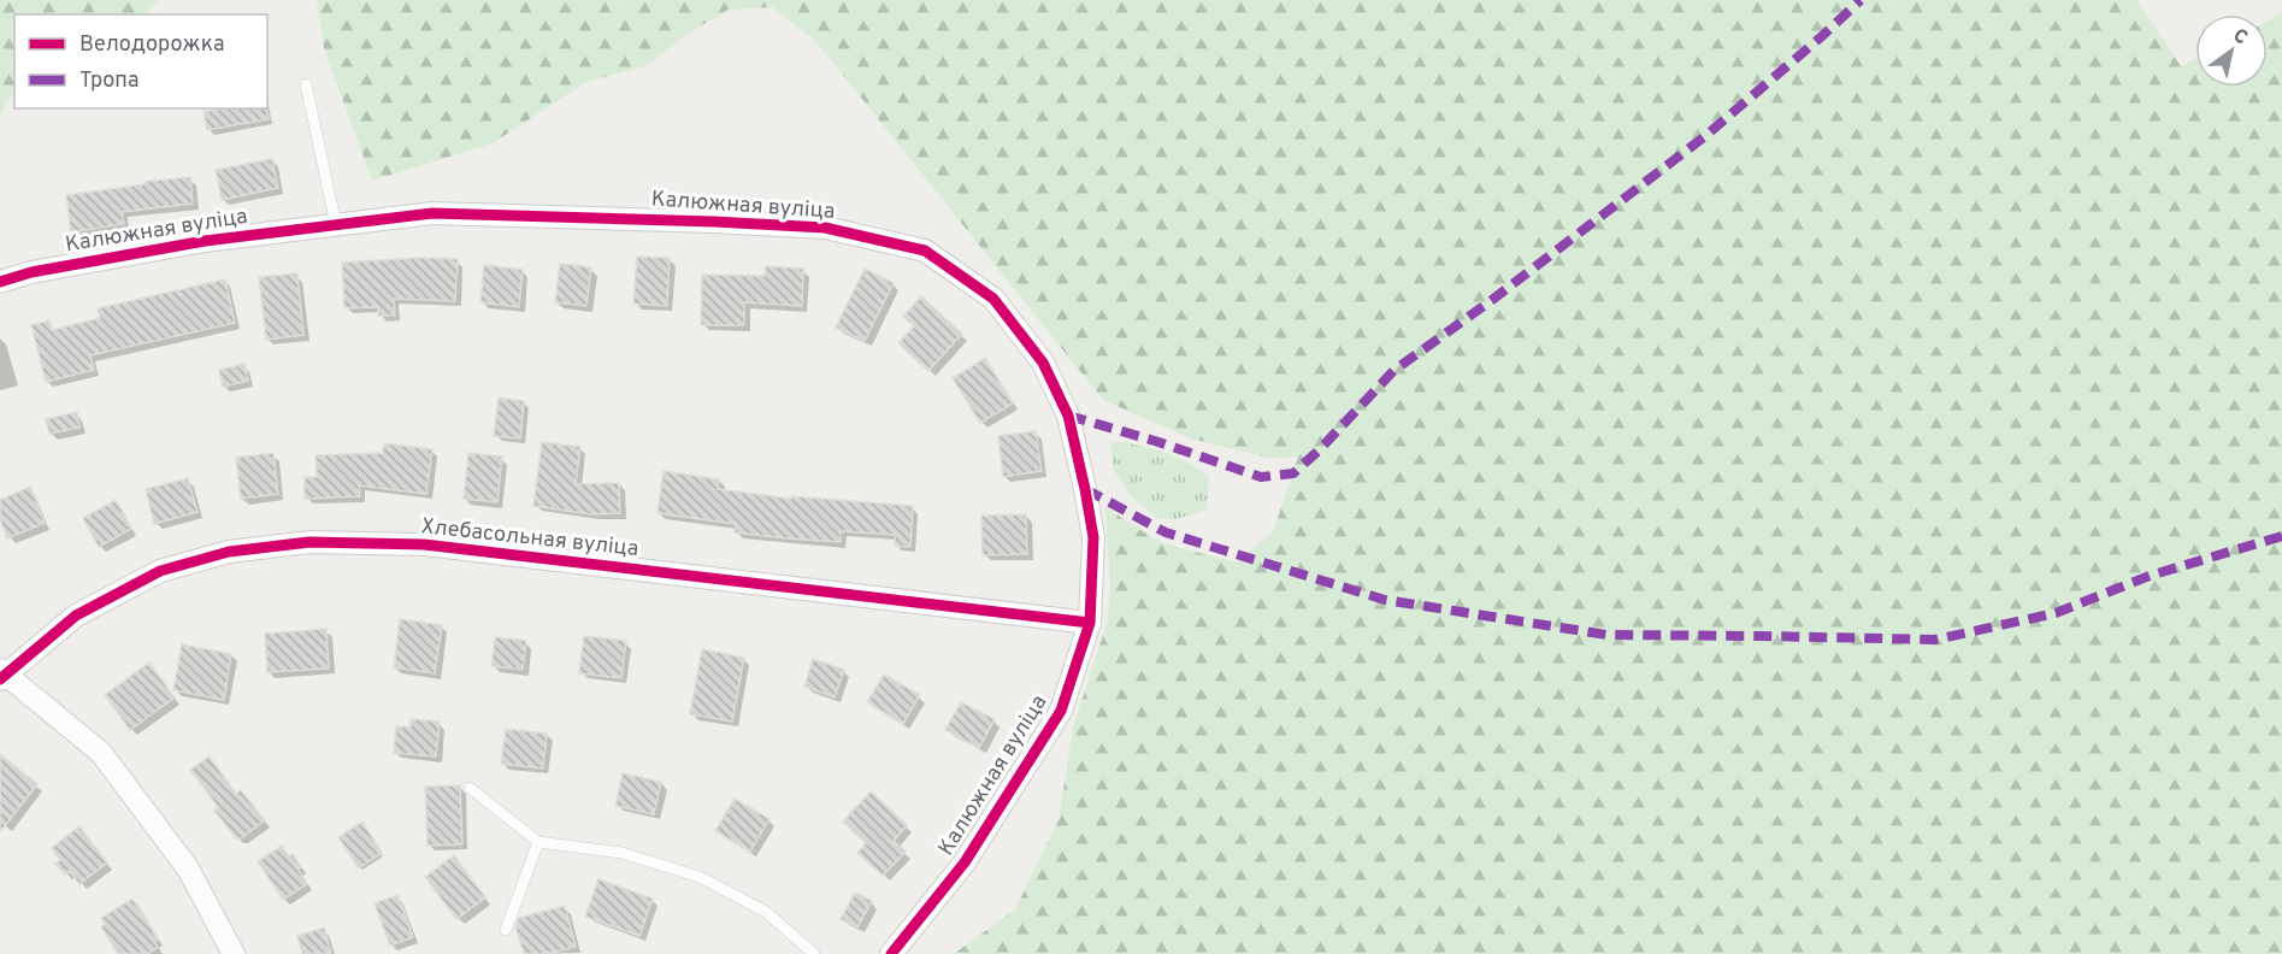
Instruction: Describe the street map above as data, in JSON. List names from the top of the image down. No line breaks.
{"streets":{"street":["Калюжная вуліца","Хлебасольная вуліца"]},"crossings":[["Калюжная вуліца","Хлебасольная вуліца"]],"legend":["Велодорожка","Тропа"],"north":"top right"}
